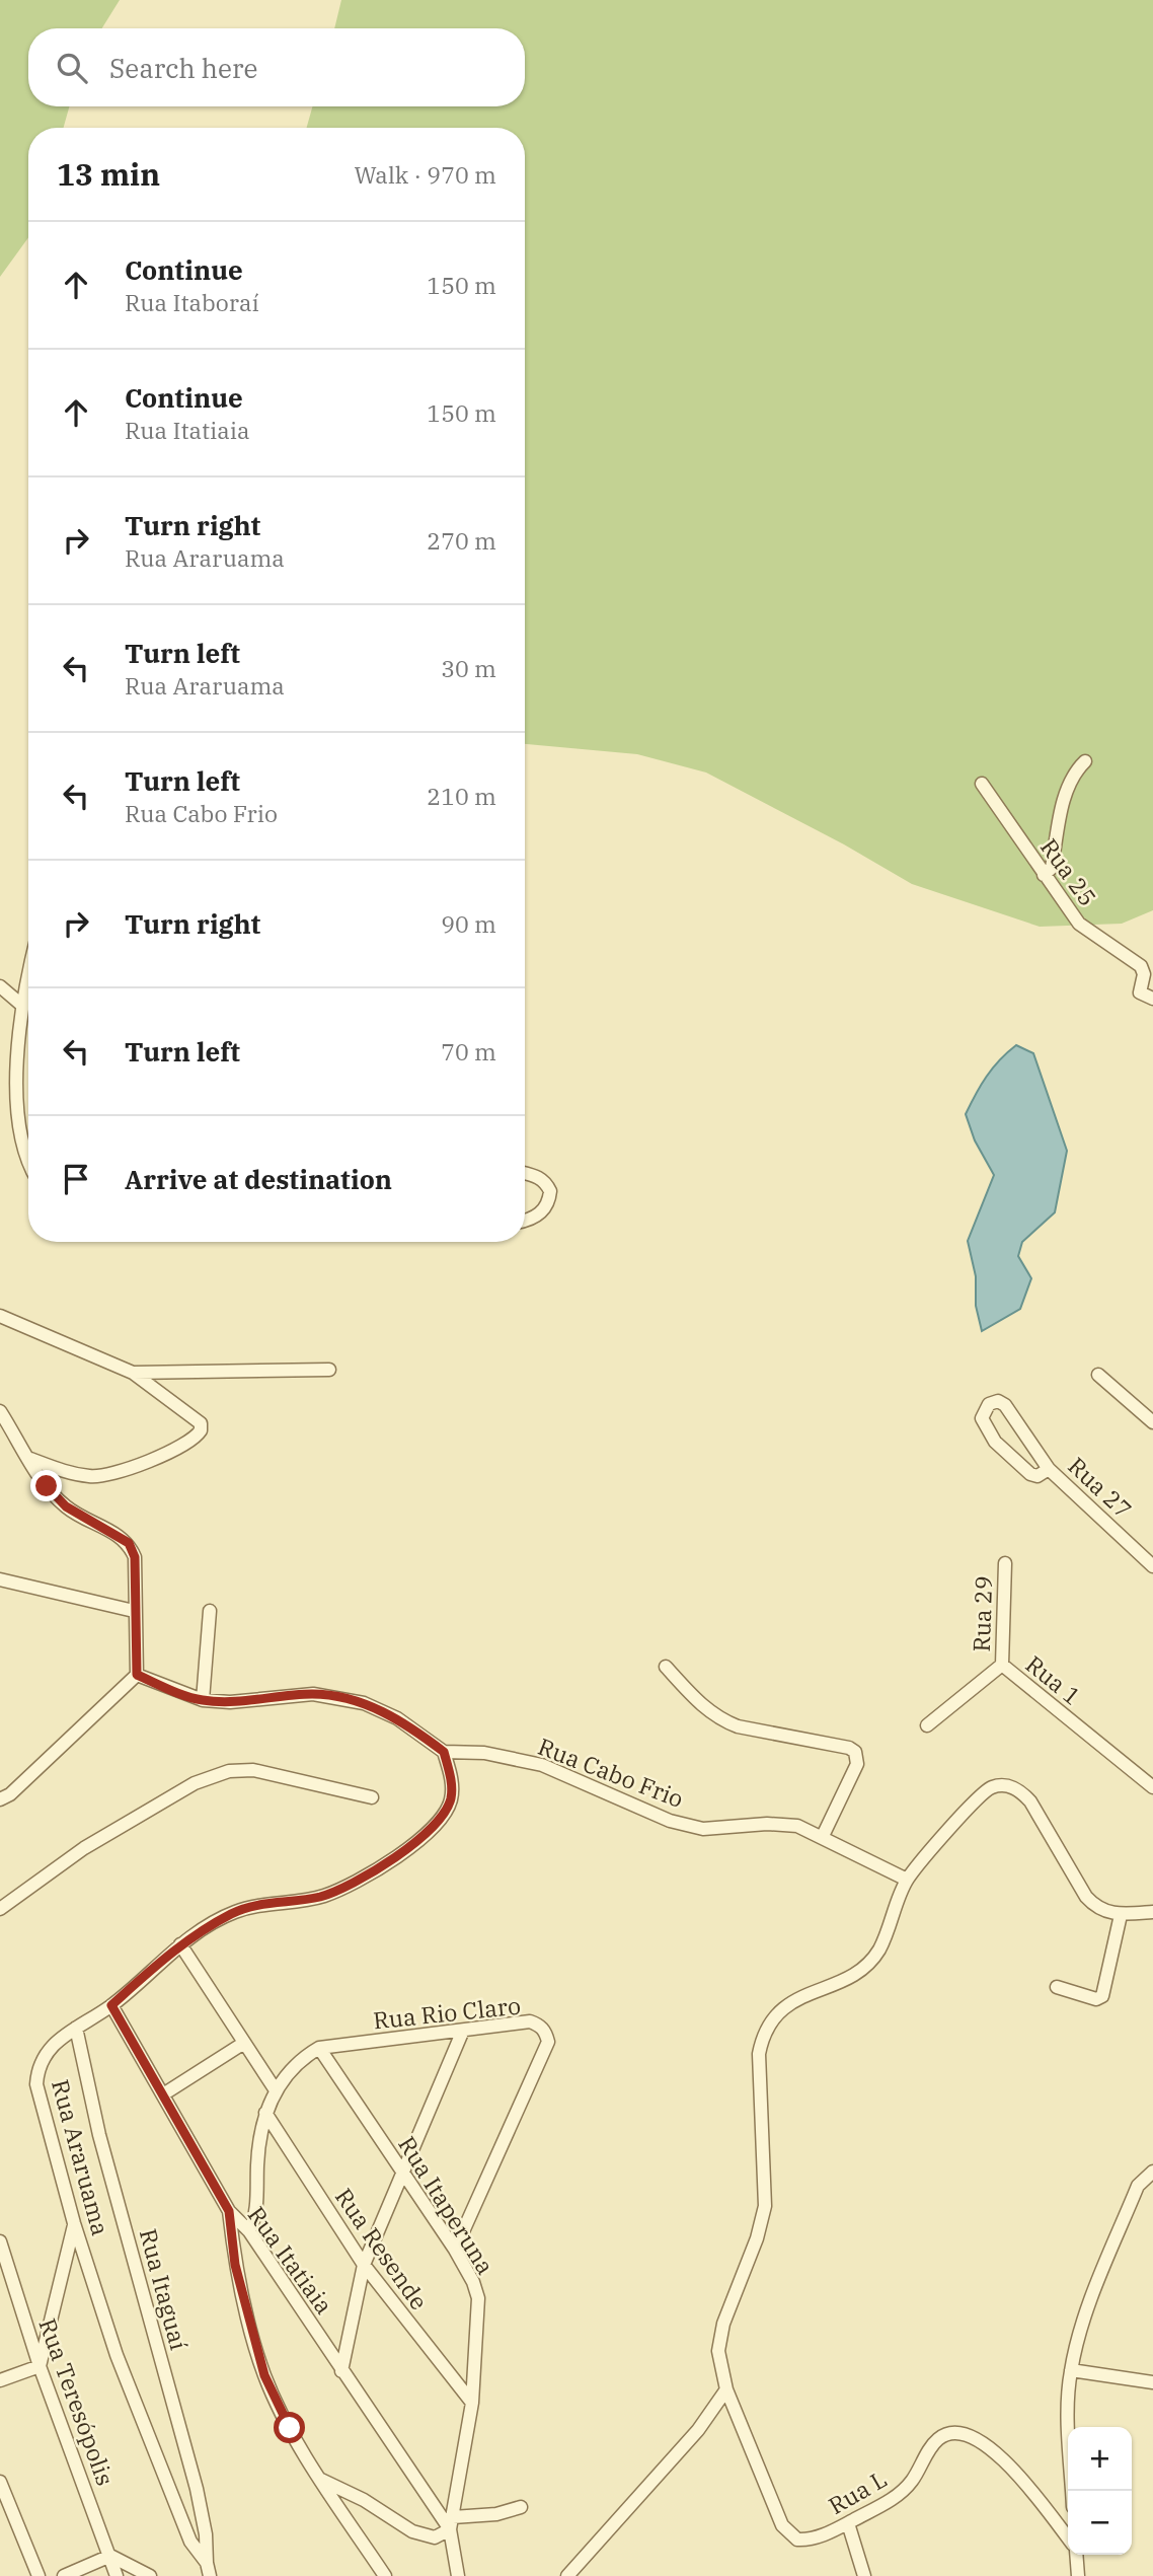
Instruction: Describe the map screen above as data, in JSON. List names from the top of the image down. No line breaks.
{"streets":{"street":["Rua 25","Rua 27","Rua 29","Rua 1","Rua Cabo Frio","Rua Rio Claro","Rua Araruama","Rua Itaperuna","Rua Resende","Rua Itatiaia","Rua Itaguaí","Rua Teresópolis","Rua L"]},"crossings":[["Rua 29","Rua 1"],["Rua Cabo Frio","Rua Araruama"],["Rua Cabo Frio","Rua L"],["Rua Rio Claro","Rua Itaperuna"],["Rua Araruama","Rua Itatiaia"],["Rua Araruama","Rua Itaguaí"],["Rua Itaperuna","Rua Resende"],["Rua Itaperuna","Rua Itatiaia"]],"page":{"search":"Search here","heading":["13 min","Walk · 970 m"],"list":[["Continue","Rua Itaboraí","150 m"],["Continue","Rua Itatiaia","150 m"],["Turn right","Rua Araruama","270 m"],["Turn left","Rua Araruama","30 m"],["Turn left","Rua Cabo Frio","210 m"],["Turn right","90 m"],["Turn left","70 m"],"Arrive at destination"],"map_buttons":["+","−"]}}
